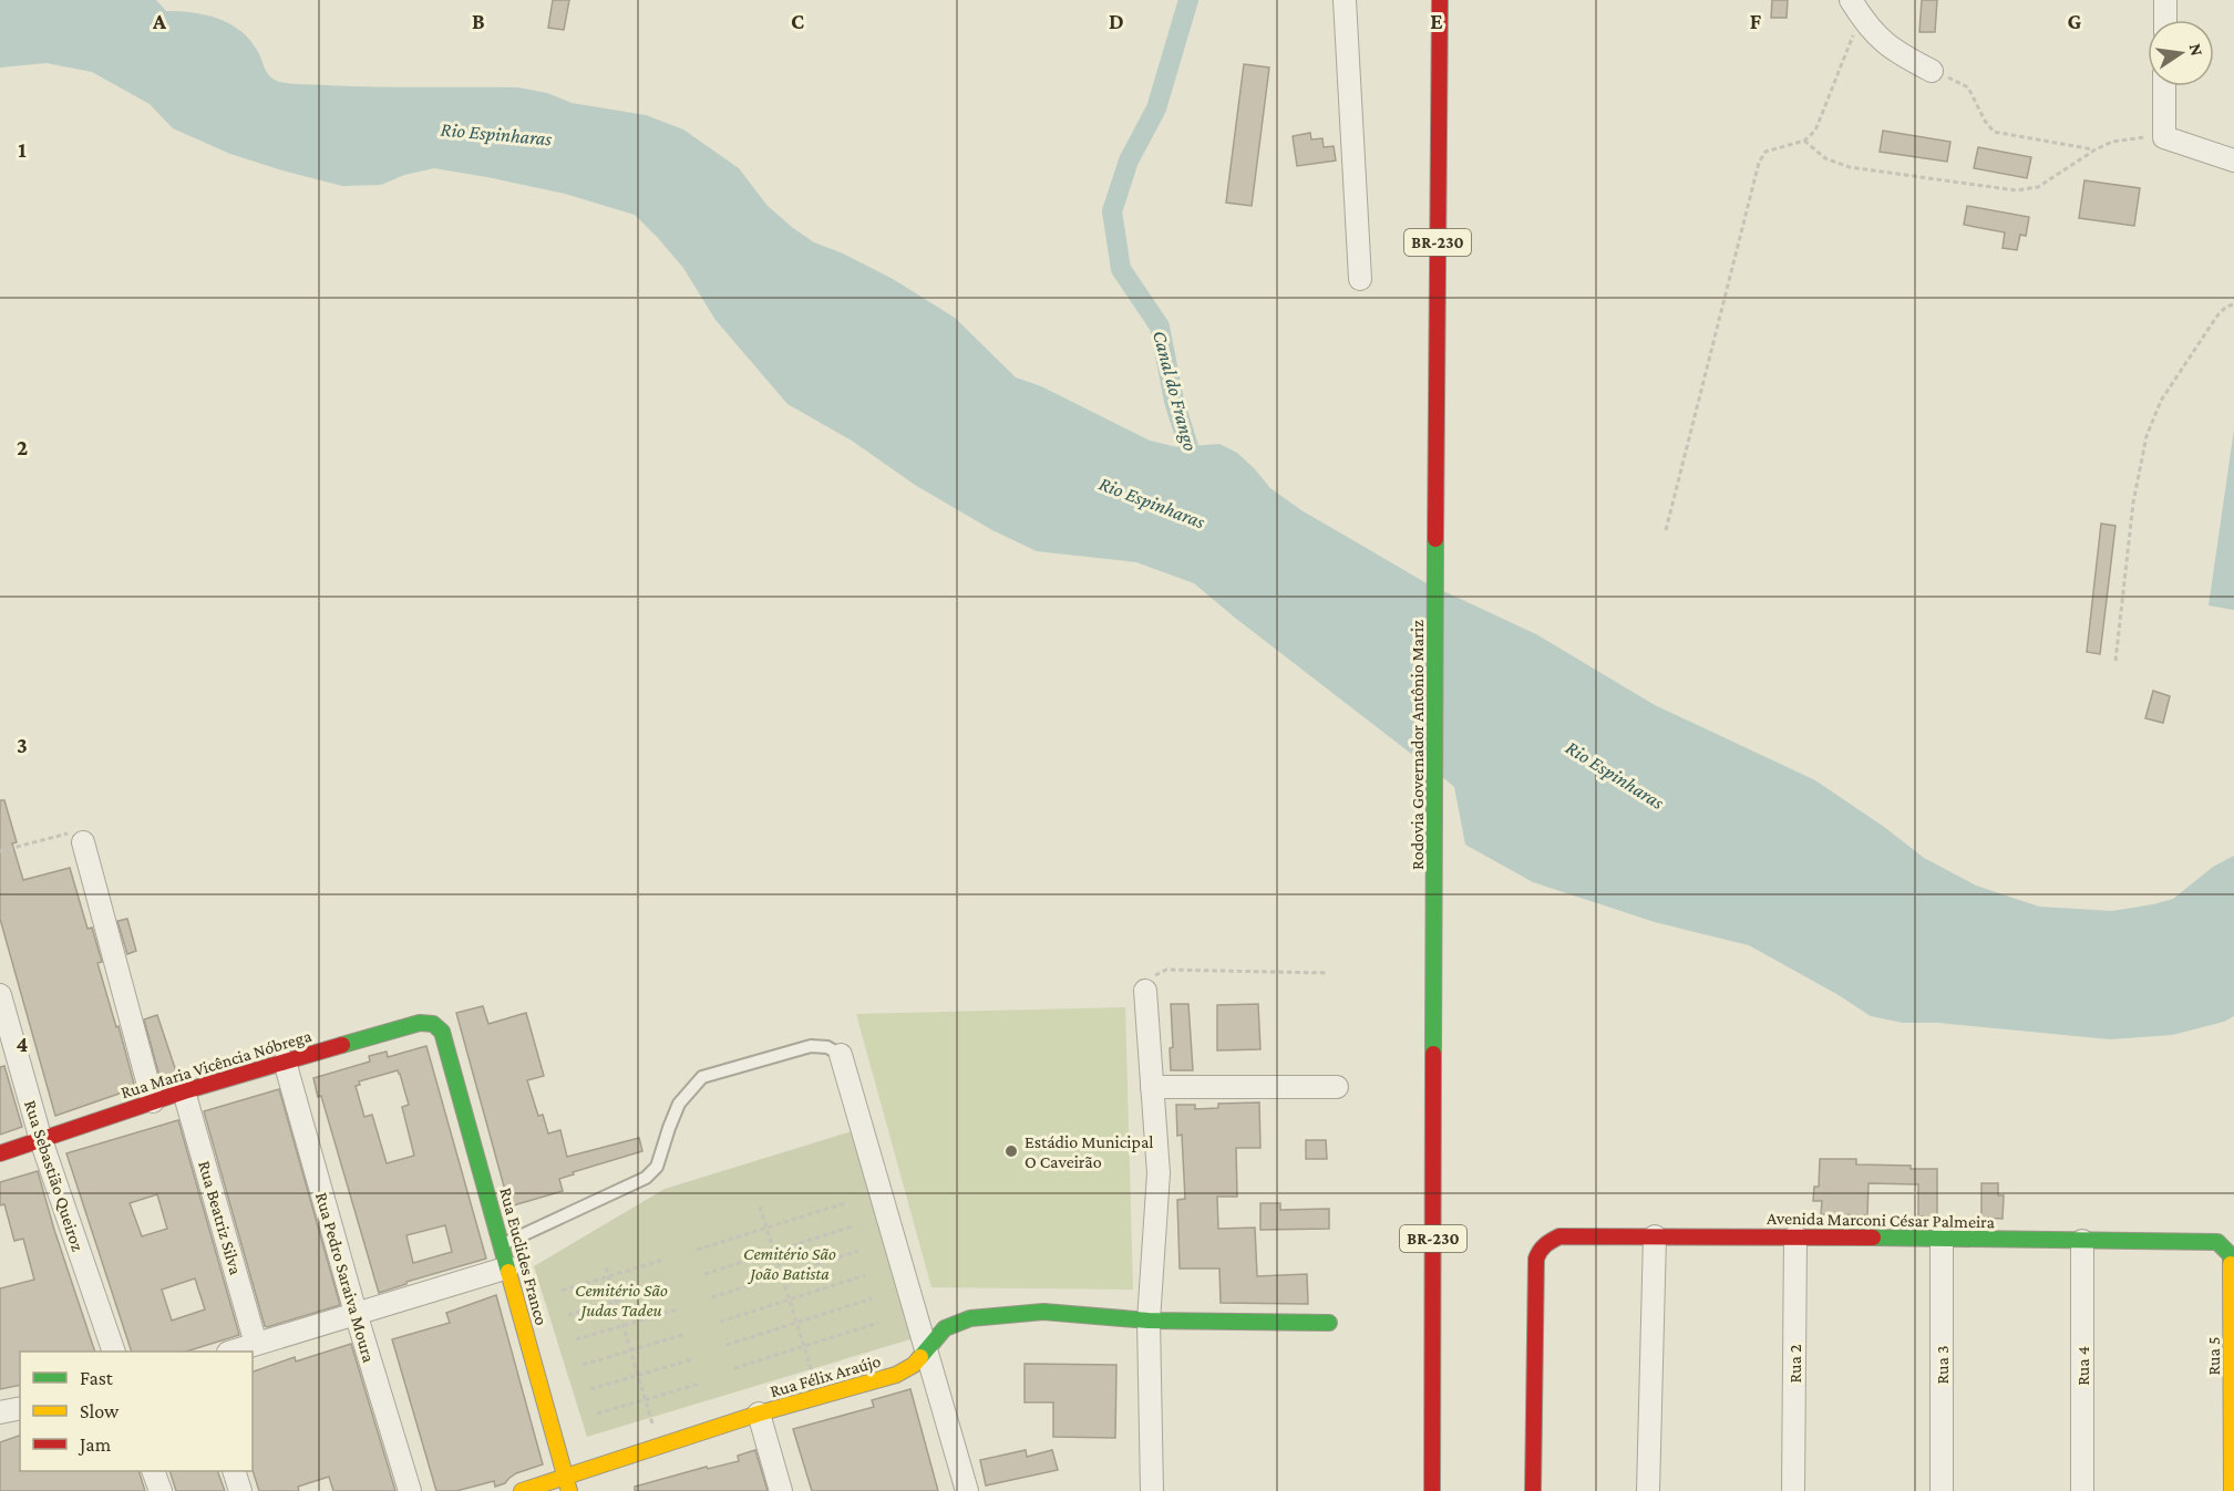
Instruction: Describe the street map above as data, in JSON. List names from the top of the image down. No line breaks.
{"streets":{"main road":["BR-230","Rodovia Governador Antônio Mariz","Rua Maria Vicência Nóbrega","Avenida Marconi César Palmeira","Rua Euclides Franco","Rua 5","Rua Félix Araújo"],"street":["Rua Sebastião Queiroz","Rua Beatriz Silva","Rua Pedro Saraiva Moura","Rua 2","Rua 3","Rua 4"]},"crossings":[["Rua Maria Vicência Nóbrega","Rua Sebastião Queiroz"],["Rua Maria Vicência Nóbrega","Rua Beatriz Silva"],["Rua Maria Vicência Nóbrega","Rua Euclides Franco"],["Rua Maria Vicência Nóbrega","Rua Pedro Saraiva Moura"],["Avenida Marconi César Palmeira","Rua 5"],["Avenida Marconi César Palmeira","Rua 2"],["Avenida Marconi César Palmeira","Rua 3"],["Avenida Marconi César Palmeira","Rua 4"],["Rua Euclides Franco","Rua Félix Araújo"]],"water":["Rio Espinharas","Canal do Frango"],"parks":["Cemitério São João Batista","Cemitério São Judas Tadeu"],"places":["Estádio Municipal O Caveirão"],"legend":["Fast","Slow","Jam"],"north":"right","grid":{"columns":["A","B","C","D","E","F","G"],"rows":["1","2","3","4"]}}
